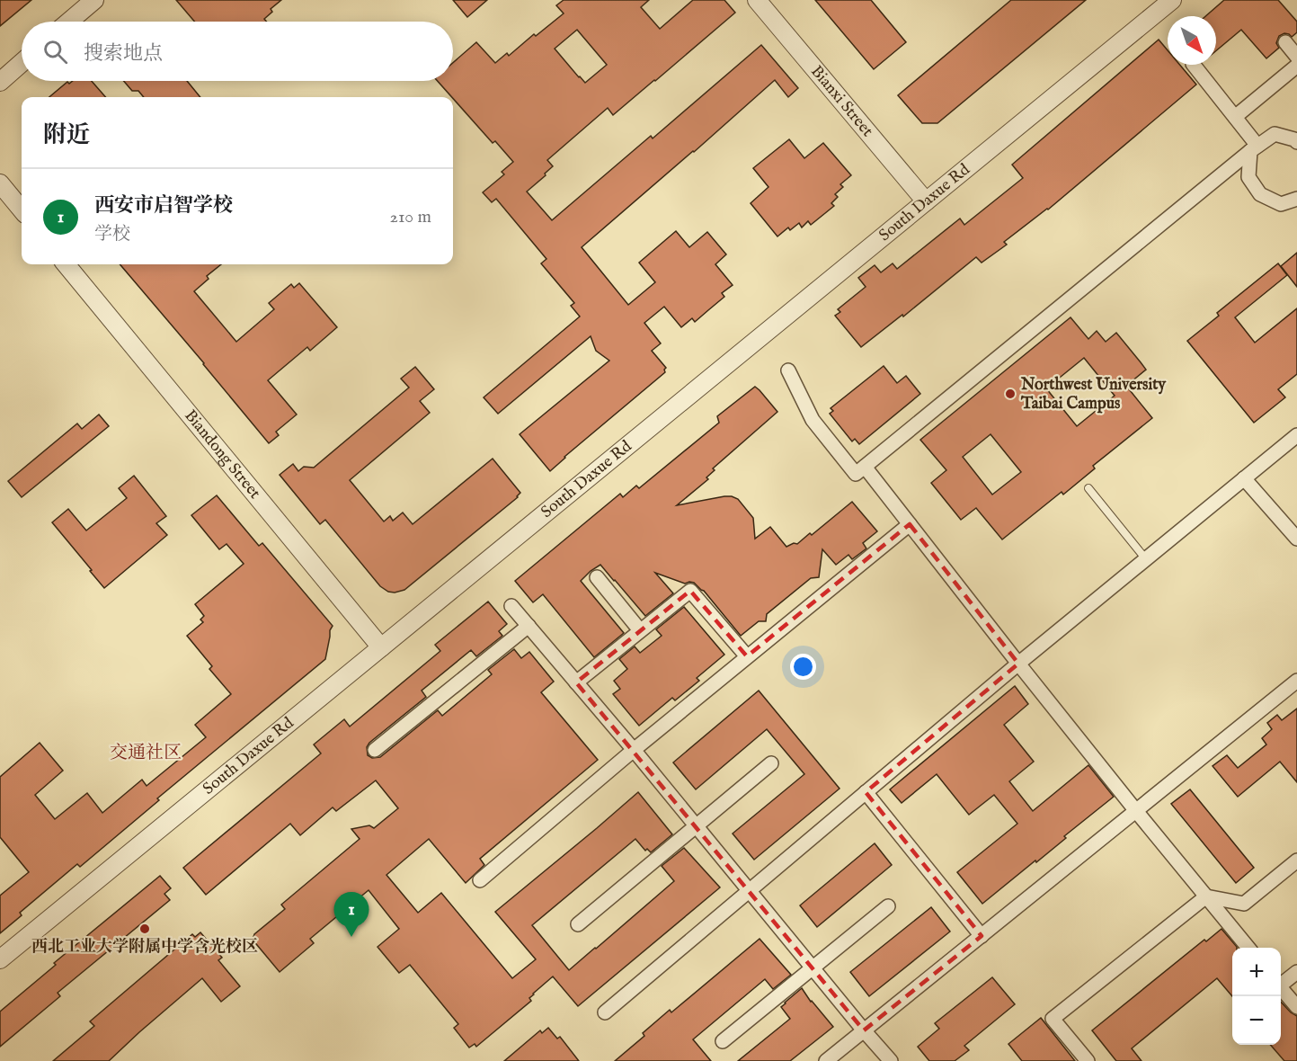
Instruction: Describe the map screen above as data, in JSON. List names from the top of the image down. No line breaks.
{"streets":{"street":["Bianxi Street","South Daxue Rd","Biandong Street"]},"crossings":[["Bianxi Street","South Daxue Rd"],["South Daxue Rd","Biandong Street"]],"districts":["交通社区"],"places":["Northwest University Taibai Campus","西北工业大学附属中学含光校区"],"north":"bottom right","page":{"search":"搜索地点","heading":"附近","list":[{"mark":"1","name":"西安市启智学校","note":"学校","value":"210 m"}],"pins":"1","map_buttons":["+","−"]}}
